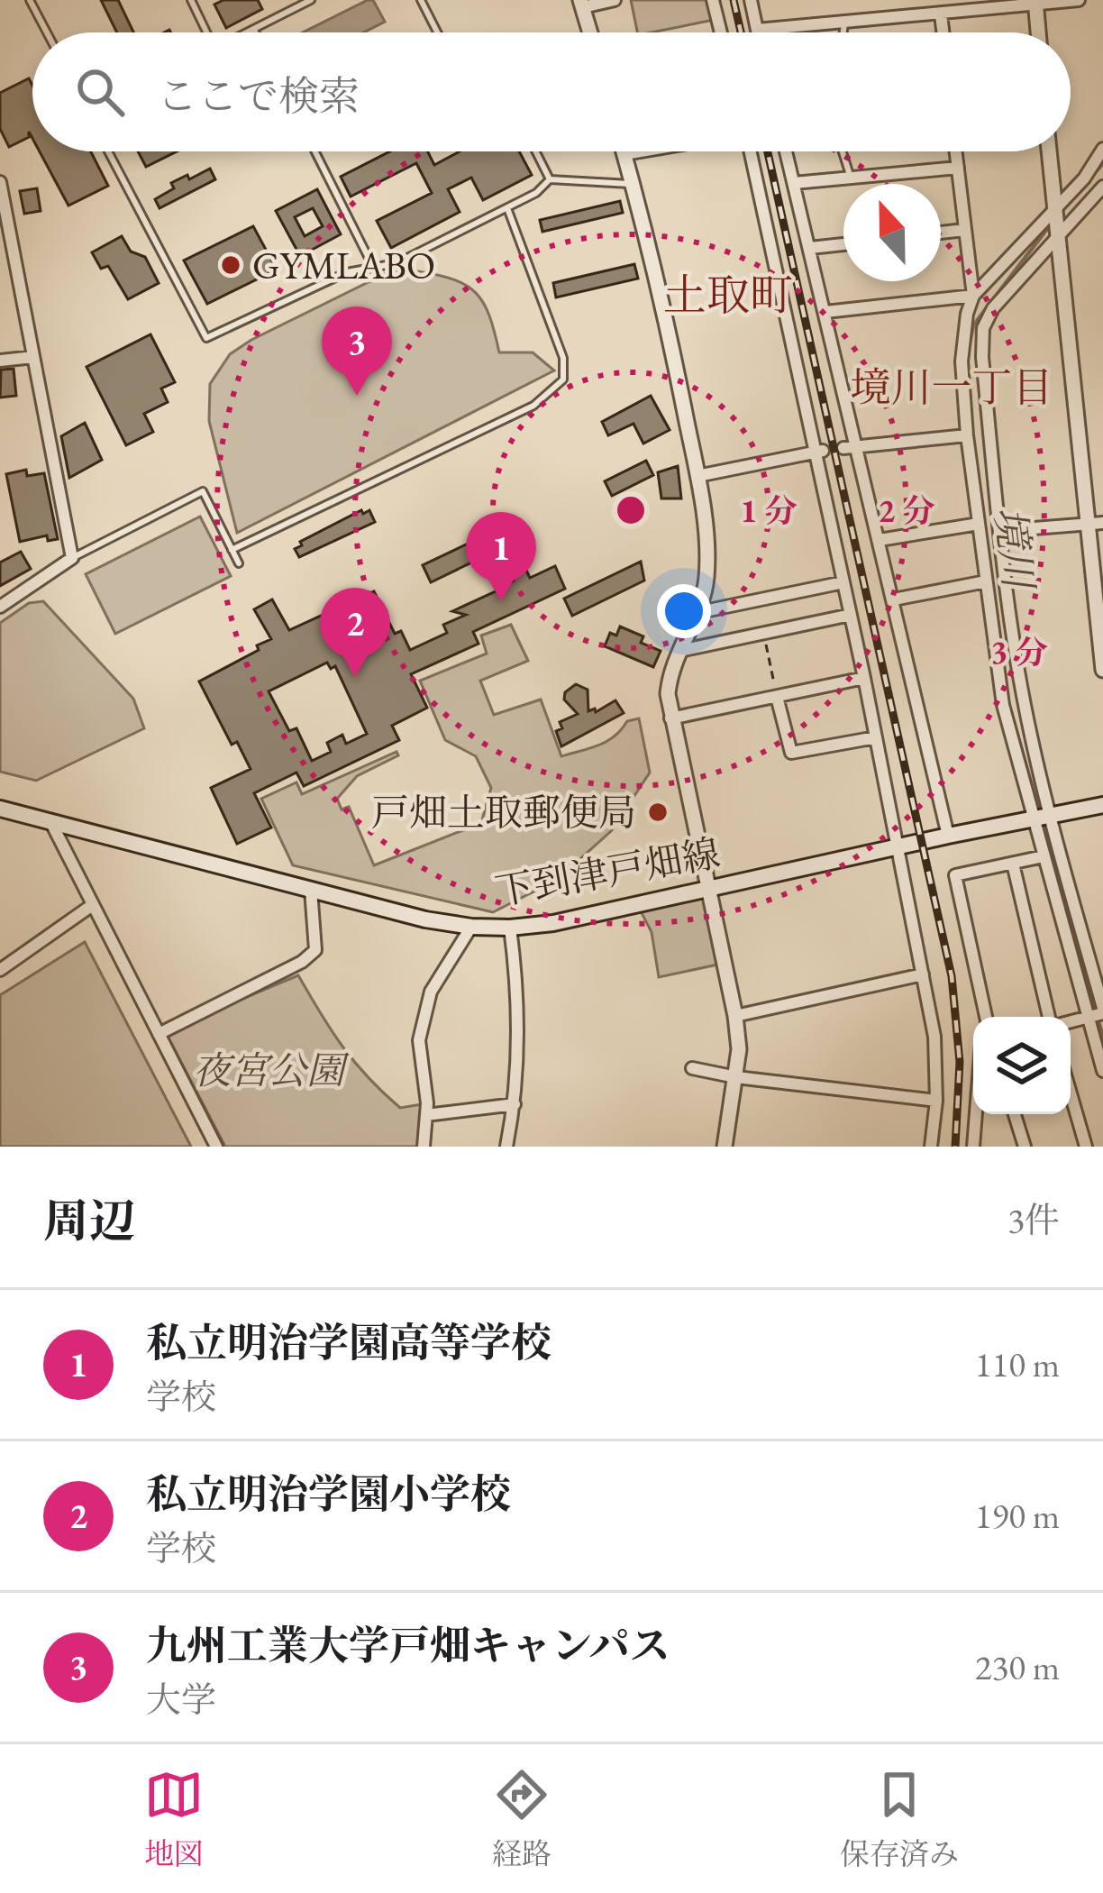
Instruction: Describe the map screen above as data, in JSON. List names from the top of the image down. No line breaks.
{"streets":{"main road":["下到津戸畑線"]},"districts":["土取町","境川一丁目"],"water":["境川"],"parks":["夜宮公園"],"places":["GYMLABO","戸畑土取郵便局"],"north":"top","page":{"search":"ここで検索","pins":["3","1","2"],"heading":["周辺","3件"],"list":[{"mark":"1","name":"私立明治学園高等学校","note":"学校","value":"110 m"},{"mark":"2","name":"私立明治学園小学校","note":"学校","value":"190 m"},{"mark":"3","name":"九州工業大学戸畑キャンパス","note":"大学","value":"230 m"}],"nav":["地図","経路","保存済み"]},"rings":["1 分","2 分","3 分"]}
